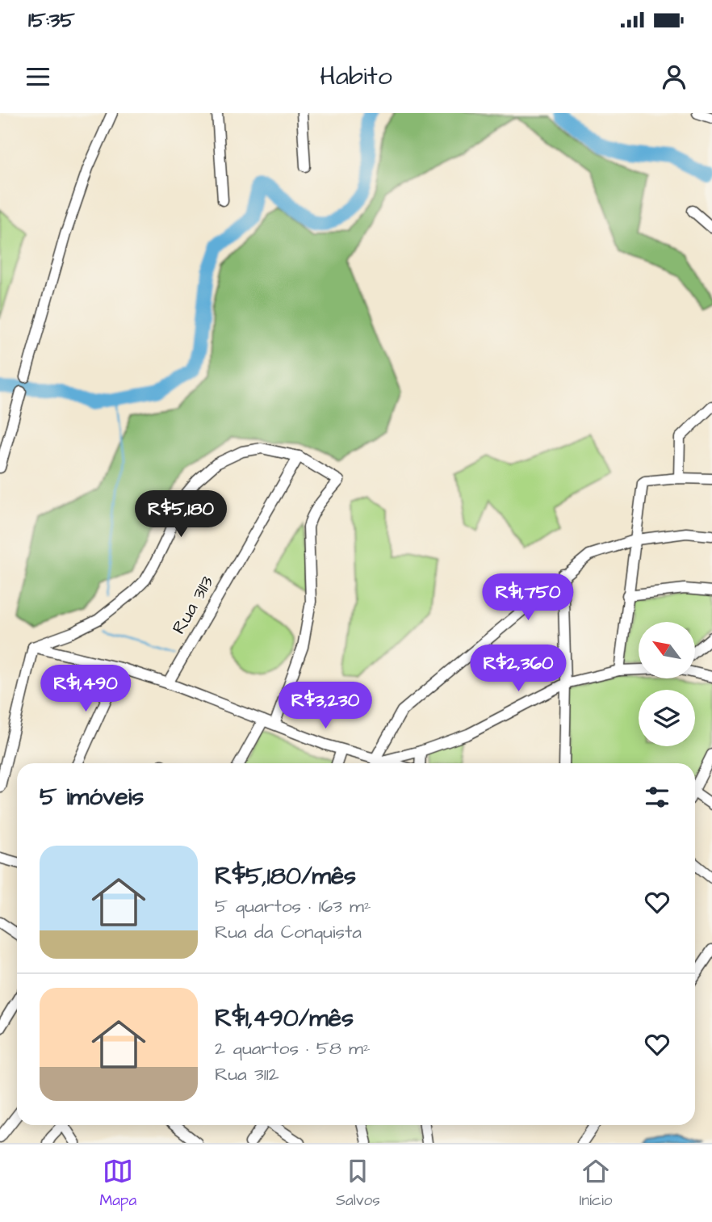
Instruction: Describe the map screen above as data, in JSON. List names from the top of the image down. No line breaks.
{"streets":{"street":["Rua 3113"]},"north":"top left","page":{"status":"15:35","header":"Habito","price":["R$5,180","R$1,750","R$2,360","R$1,490","R$3,230"],"heading":"5 imóveis","list":[{"name":"R$5,180/mês","note":"5 quartos · 163 m² · Rua da Conquista"},{"name":"R$1,490/mês","note":"2 quartos · 58 m² · Rua 3112"}],"tabs":["Mapa","Salvos","Início"]}}
